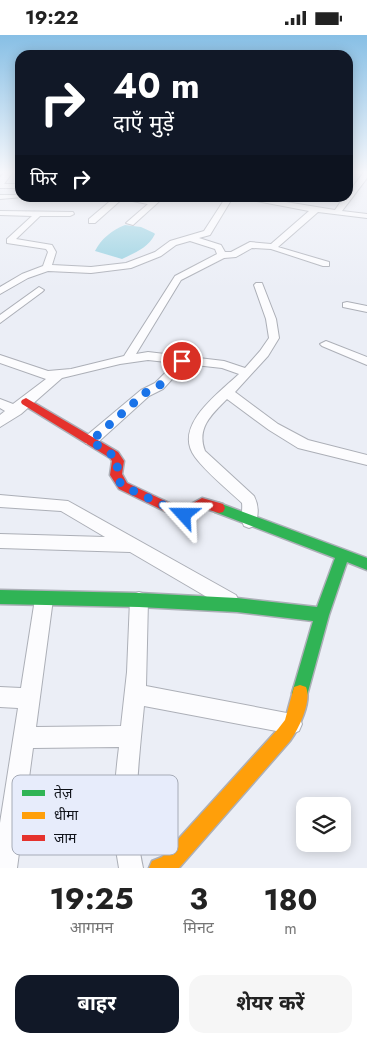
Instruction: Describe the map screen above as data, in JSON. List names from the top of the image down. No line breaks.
{"legend":["तेज़","धीमा","जाम"],"page":{"status":"19:22","turn":["40 m","दाएँ मुड़ें"],"then":"फिर","eta":["19:25","आगमन","3","मिनट","180","m"],"buttons":["बाहर","शेयर करें"]}}
